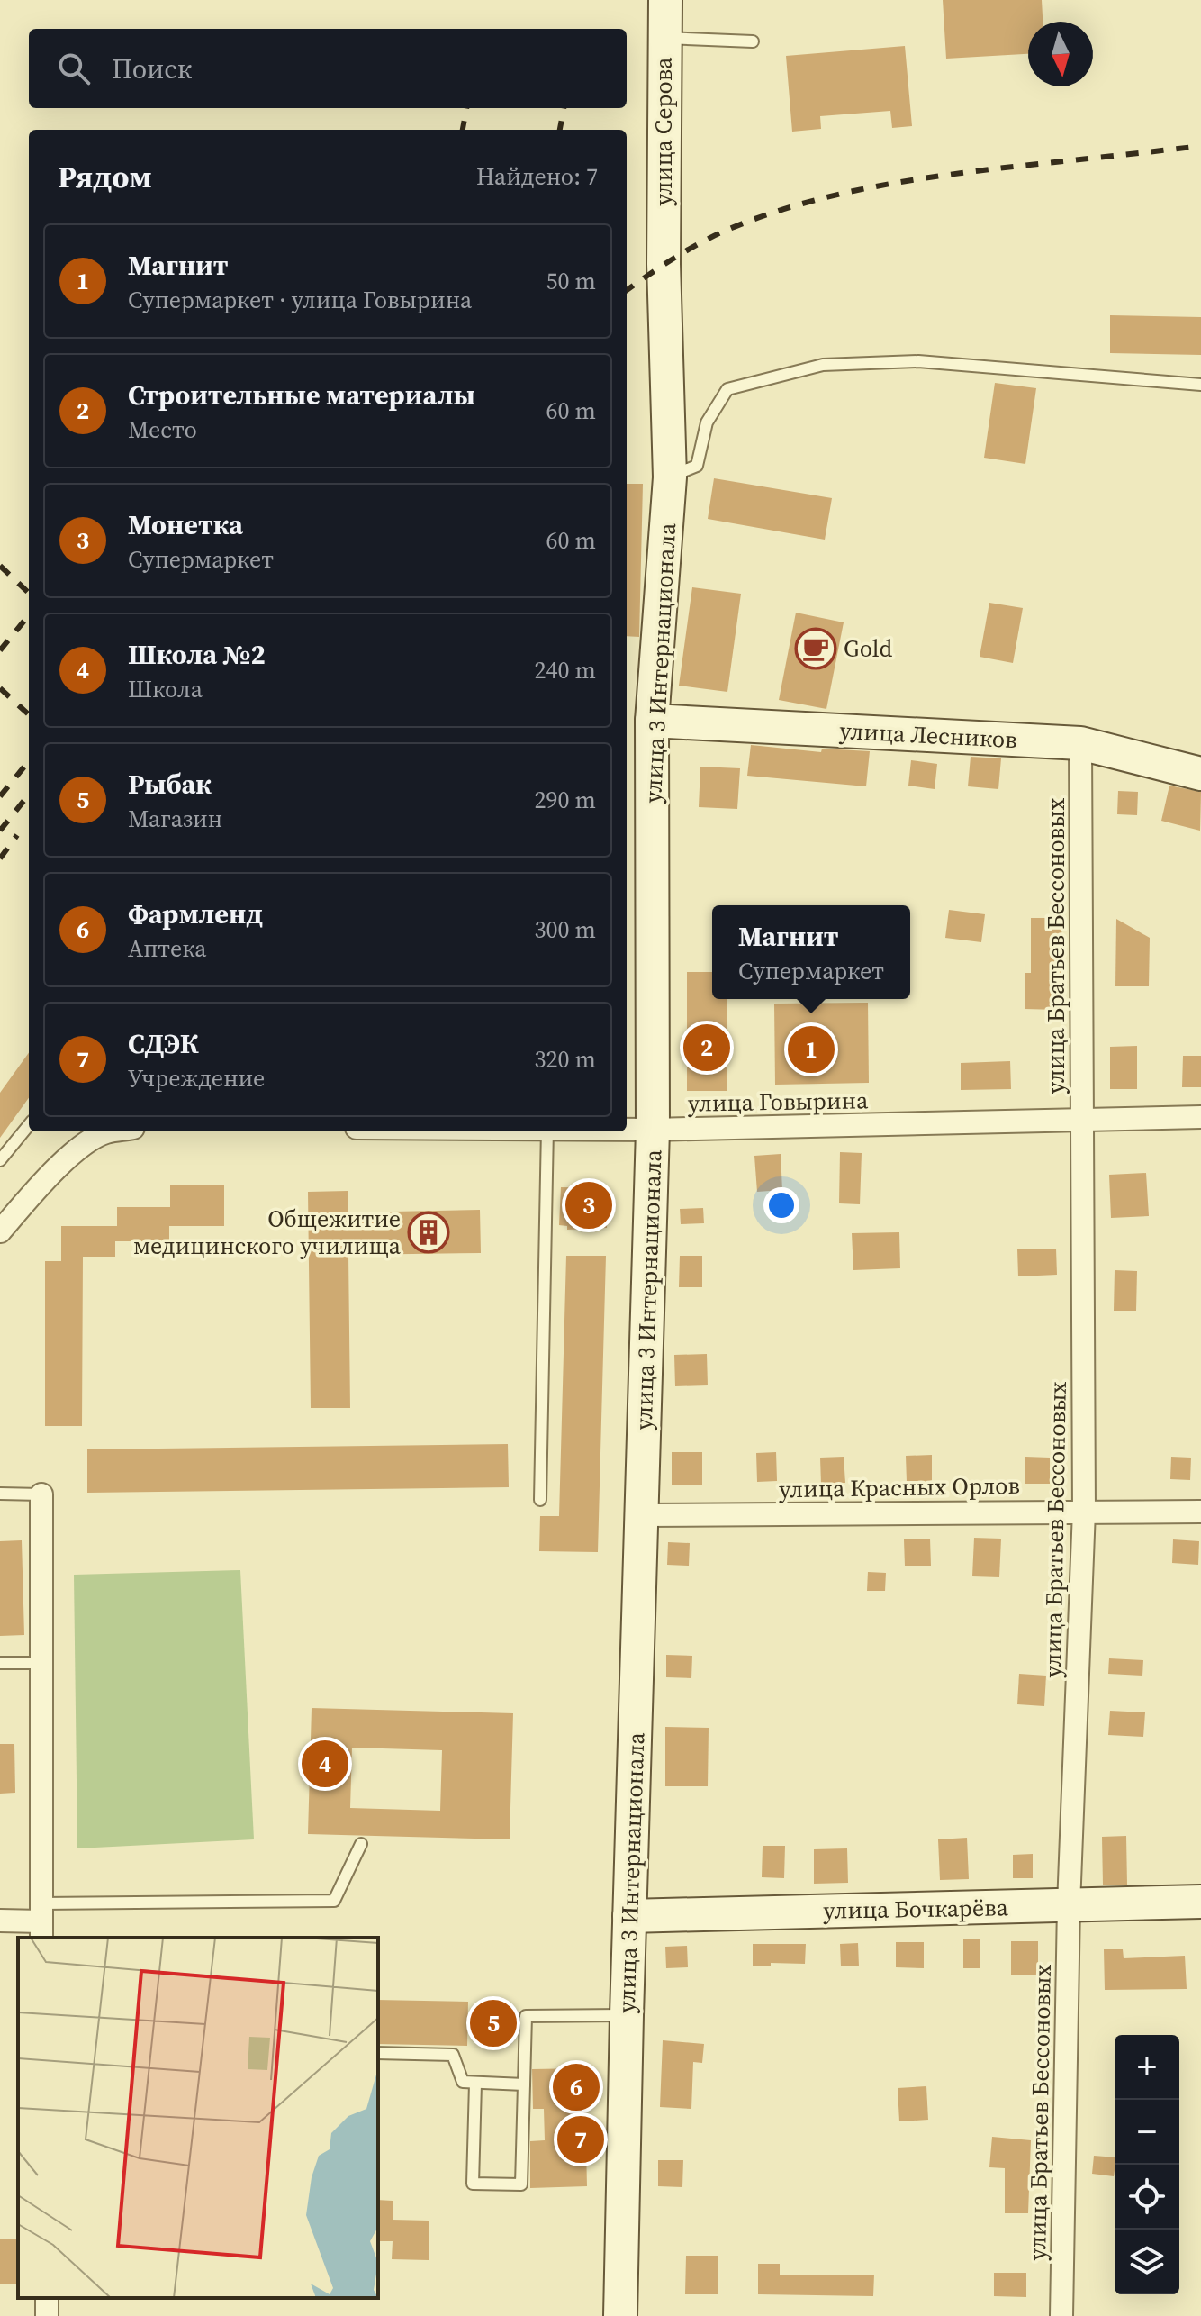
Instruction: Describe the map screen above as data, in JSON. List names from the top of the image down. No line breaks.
{"streets":{"main road":["улица Серова","улица 3 Интернационала","улица Лесников","улица Бочкарёва"],"street":["улица Братьев Бессоновых","улица Говырина","улица Красных Орлов"]},"crossings":[["улица Серова","улица 3 Интернационала"],["улица 3 Интернационала","улица Лесников"],["улица 3 Интернационала","улица Говырина"],["улица 3 Интернационала","улица Красных Орлов"],["улица 3 Интернационала","улица Бочкарёва"],["улица Лесников","улица Братьев Бессоновых"],["улица Братьев Бессоновых","улица Говырина"],["улица Братьев Бессоновых","улица Красных Орлов"],["улица Братьев Бессоновых","улица Бочкарёва"]],"places":{"cafe":["Gold"],"building":["Общежитие медицинского училища"]},"north":"bottom","page":{"search":"Поиск","heading":["Рядом","Найдено: 7"],"list":[{"mark":"1","name":"Магнит","note":"Супермаркет · улица Говырина","value":"50 m"},{"mark":"2","name":"Строительные материалы","note":"Место","value":"60 m"},{"mark":"3","name":"Монетка","note":"Супермаркет","value":"60 m"},{"mark":"4","name":"Школа №2","note":"Школа","value":"240 m"},{"mark":"5","name":"Рыбак","note":"Магазин","value":"290 m"},{"mark":"6","name":"Фармленд","note":"Аптека","value":"300 m"},{"mark":"7","name":"СДЭК","note":"Учреждение","value":"320 m"}],"popup":["Магнит","Супермаркет"],"pins":["2","1","3","4","5","6","7"],"map_buttons":["+","−"]}}
